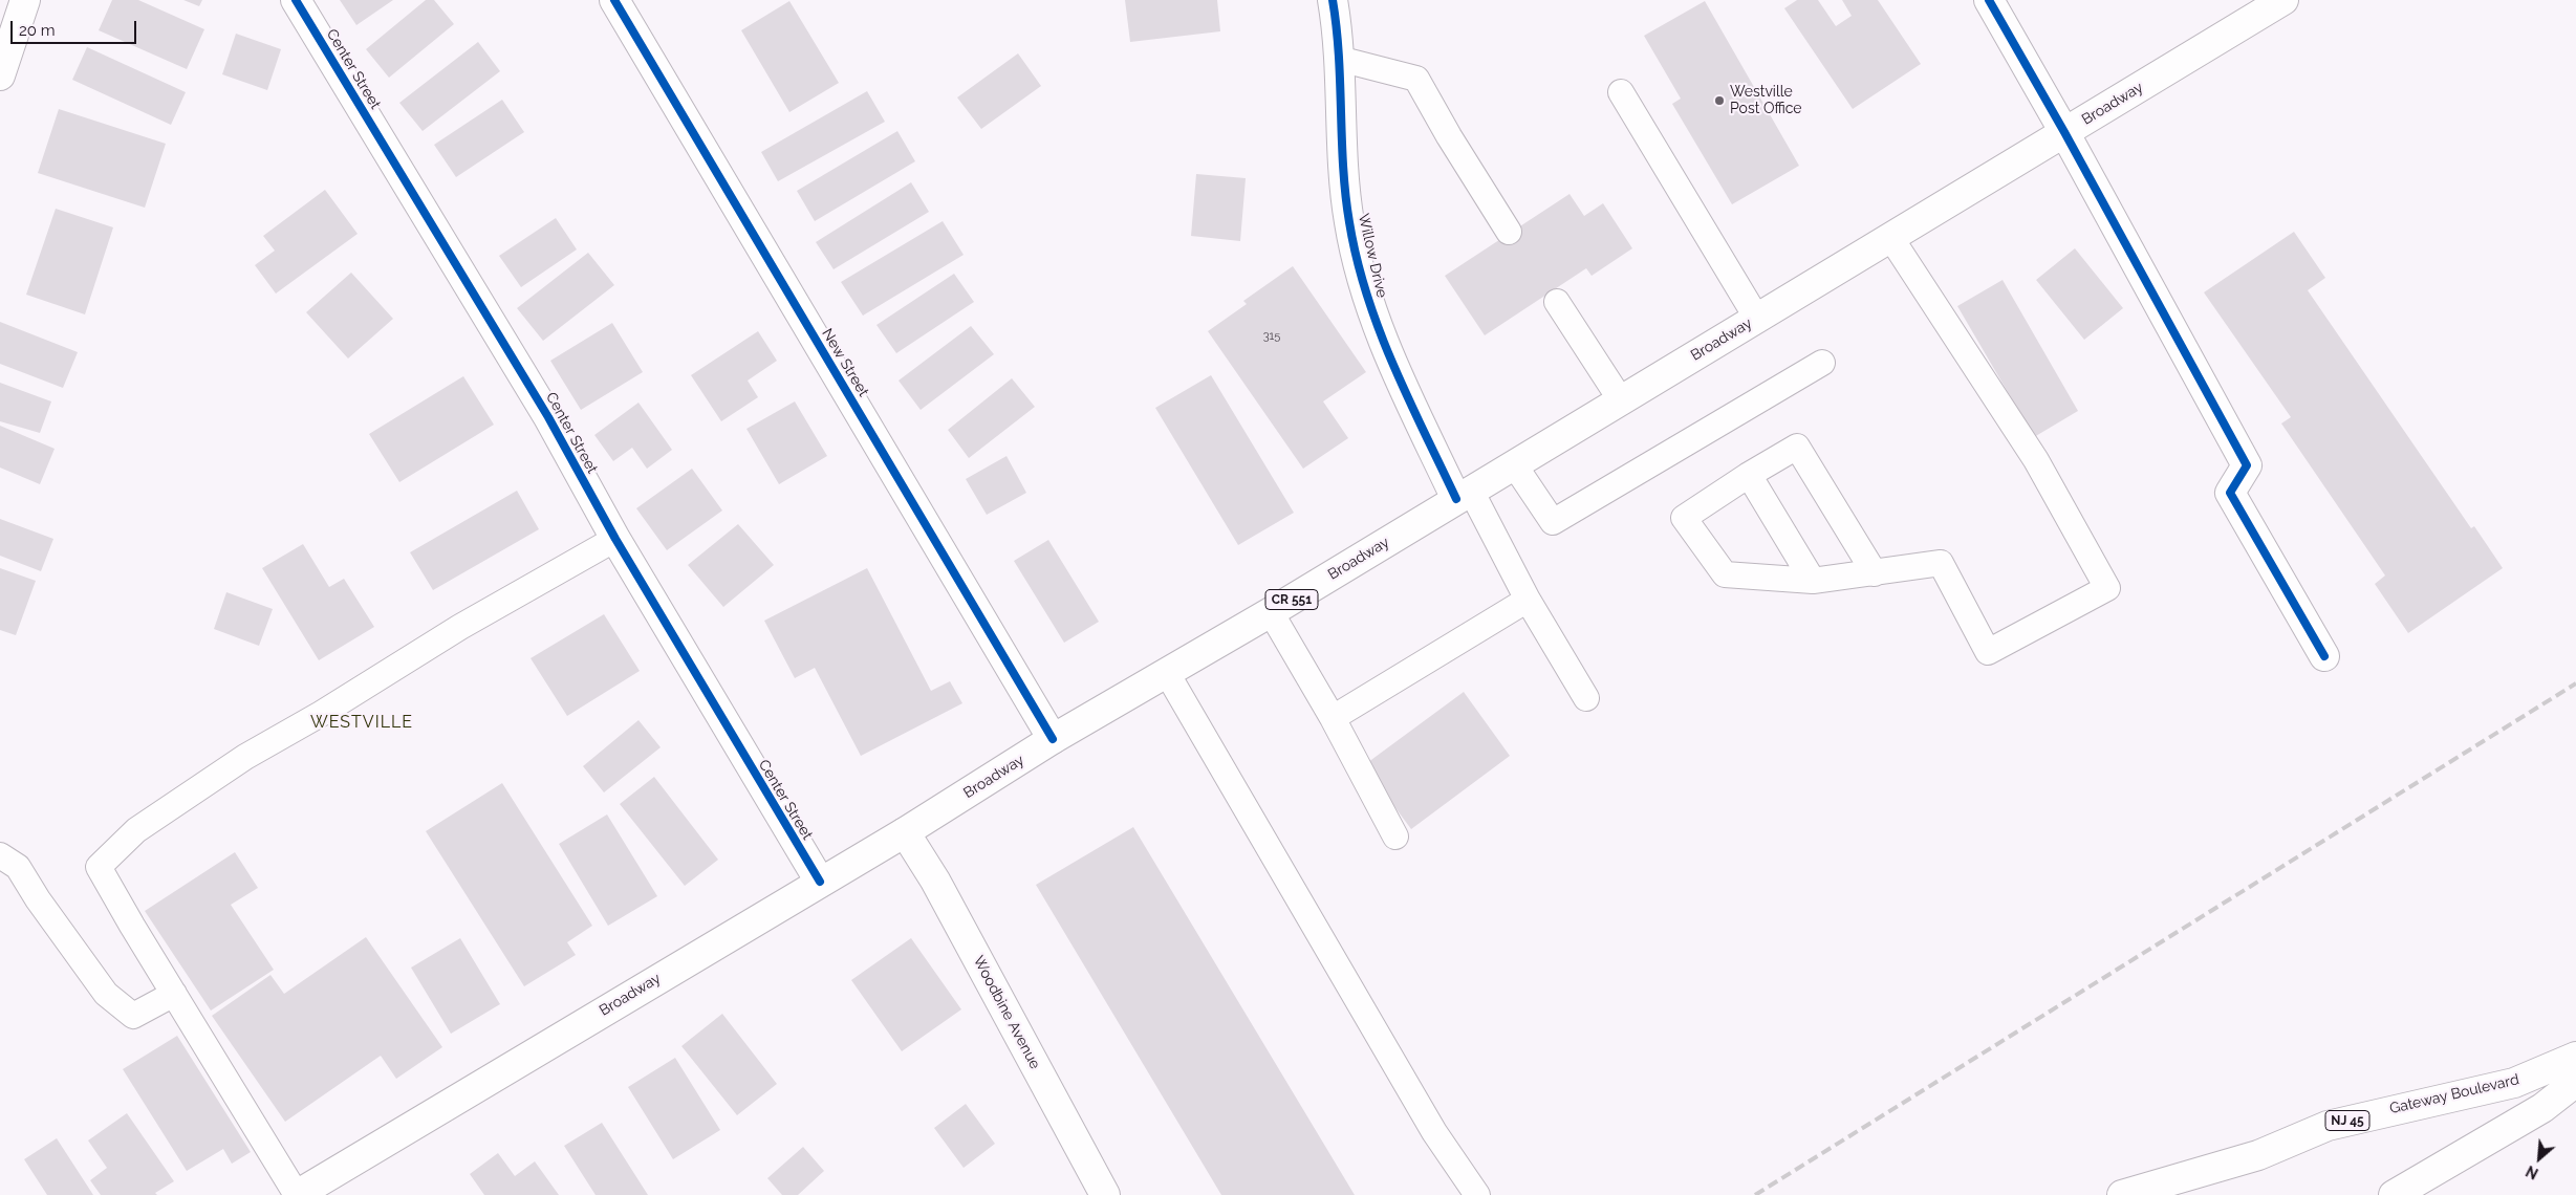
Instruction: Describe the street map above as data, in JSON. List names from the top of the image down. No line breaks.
{"streets":{"street":["Center Street","Broadway","Willow Drive","New Street","CR 551","Woodbine Avenue","Gateway Boulevard","NJ 45"]},"crossings":[["Center Street","Broadway"],["Broadway","Willow Drive"],["Broadway","New Street"],["Broadway","Woodbine Avenue"]],"districts":["WESTVILLE"],"places":["Westville Post Office"],"house_numbers":["315"],"scale_bar":"20 m","north":"bottom left"}
